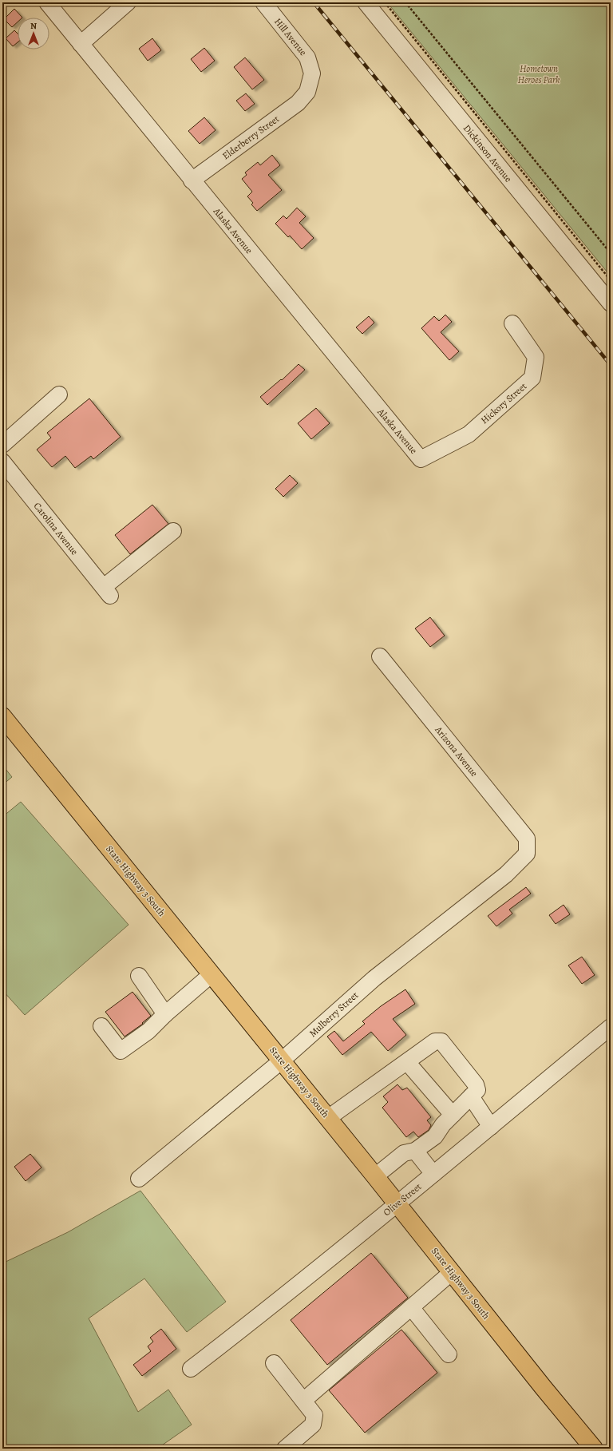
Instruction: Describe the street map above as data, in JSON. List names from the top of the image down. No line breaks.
{"streets":{"main road":["State Highway 3 South"],"street":["Hill Avenue","Elderberry Street","Dickinson Avenue","Alaska Avenue","Hickory Street","Carolina Avenue","Arizona Avenue","Mulberry Street","Olive Street"]},"crossings":[["Hill Avenue","Elderberry Street"],["Elderberry Street","Alaska Avenue"],["Alaska Avenue","Hickory Street"],["Arizona Avenue","Mulberry Street"],["State Highway 3 South","Mulberry Street"],["State Highway 3 South","Olive Street"]],"parks":["Hometown Heroes Park"],"north":"top"}
